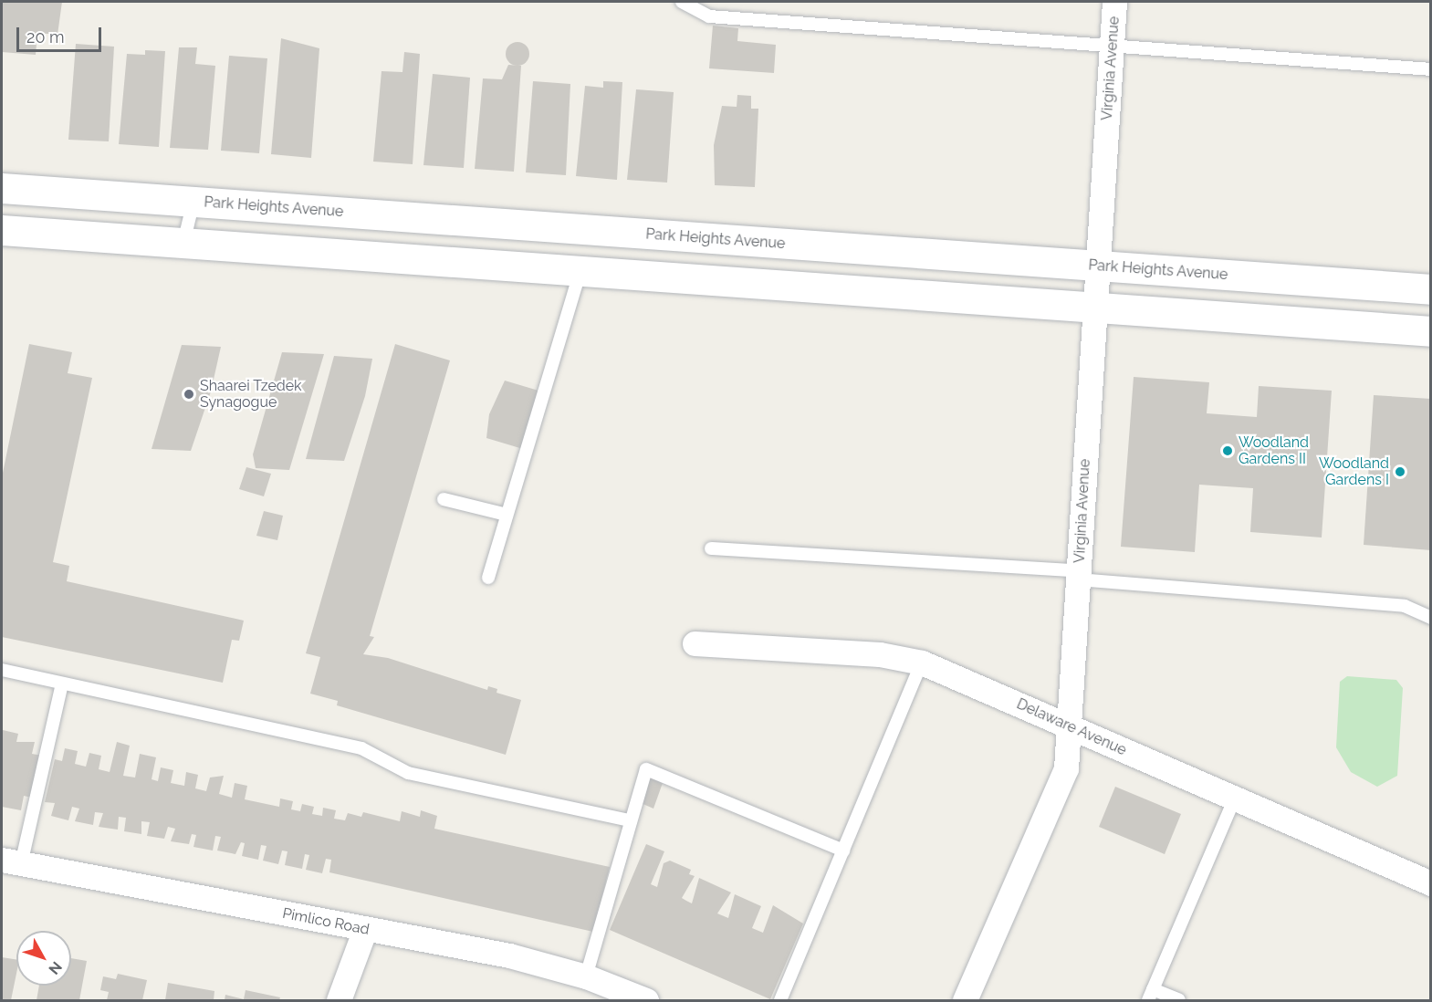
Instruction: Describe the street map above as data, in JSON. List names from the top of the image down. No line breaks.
{"streets":{"main road":["Park Heights Avenue"],"street":["Virginia Avenue","Delaware Avenue","Pimlico Road"]},"crossings":[["Virginia Avenue","Park Heights Avenue"],["Virginia Avenue","Delaware Avenue"]],"places":["Shaarei Tzedek Synagogue","Woodland Gardens II","Woodland Gardens I"],"scale_bar":"20 m","north":"bottom right"}
